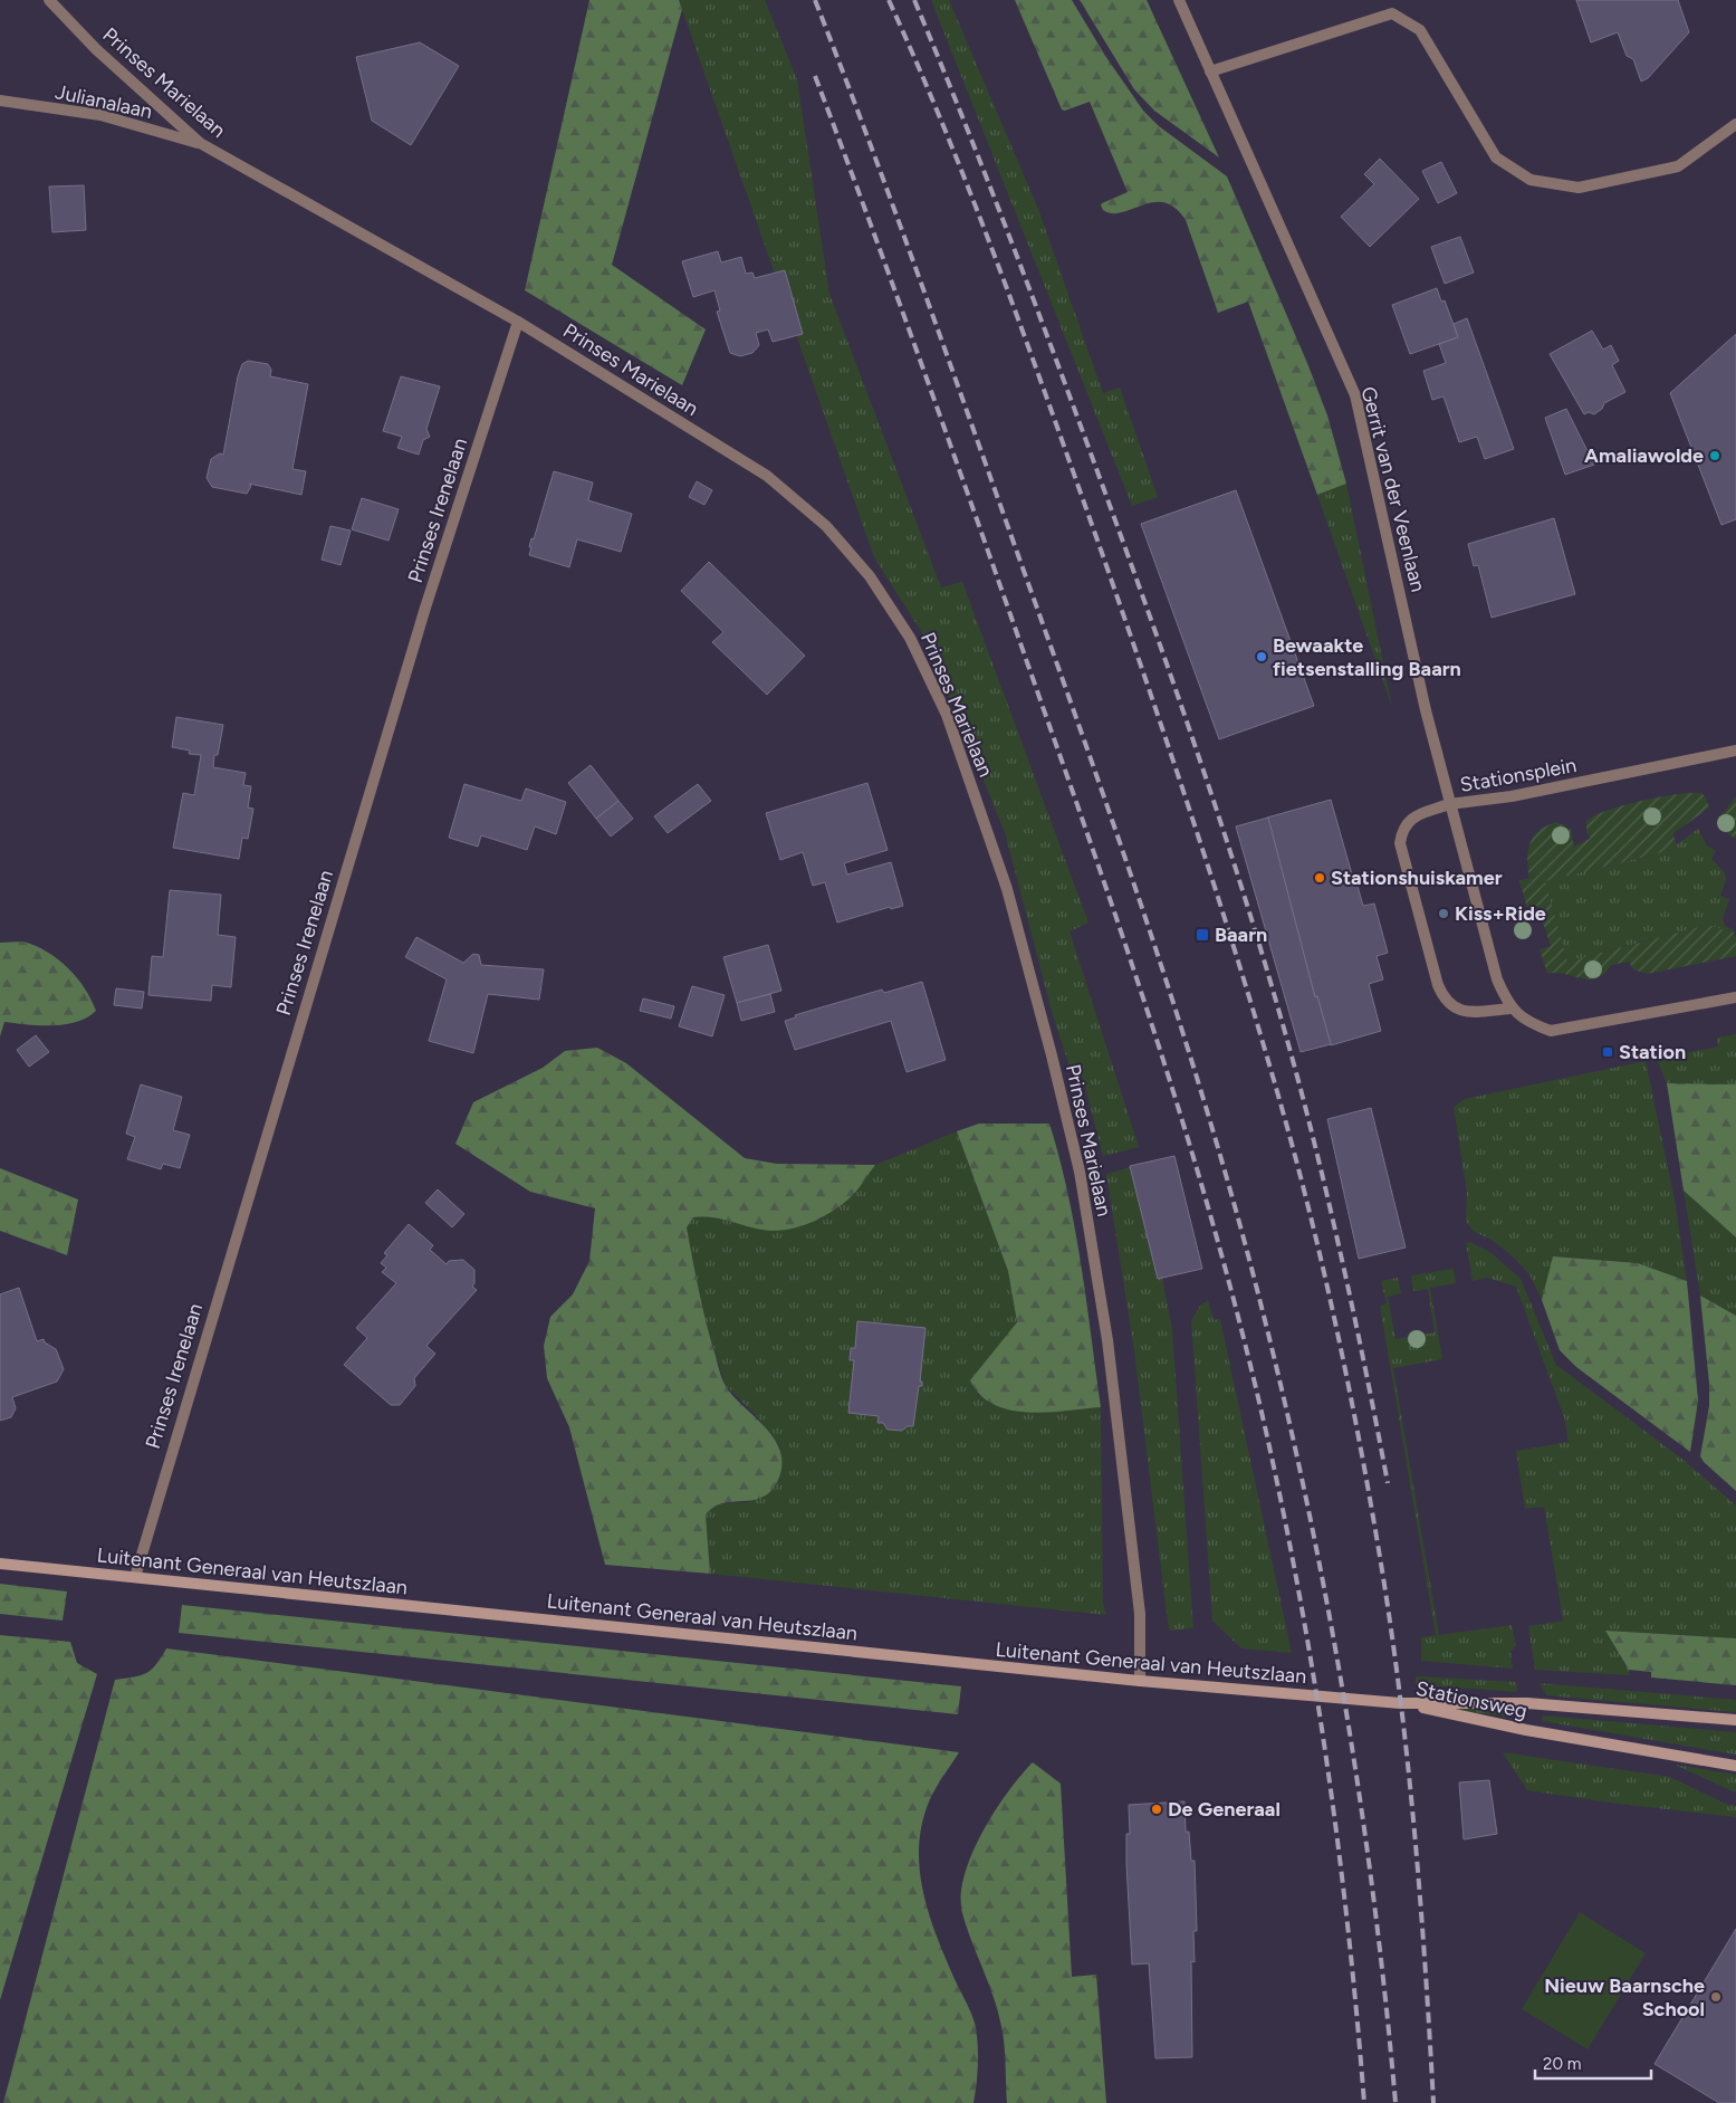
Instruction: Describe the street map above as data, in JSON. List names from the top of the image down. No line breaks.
{"streets":{"main road":["Luitenant Generaal van Heutszlaan","Stationsweg"],"street":["Prinses Marielaan","Julianalaan","Gerrit van der Veenlaan","Prinses Irenelaan","Stationsplein"]},"crossings":[["Prinses Marielaan","Julianalaan"],["Prinses Marielaan","Prinses Irenelaan"],["Prinses Marielaan","Luitenant Generaal van Heutszlaan"],["Gerrit van der Veenlaan","Stationsplein"],["Prinses Irenelaan","Luitenant Generaal van Heutszlaan"],["Luitenant Generaal van Heutszlaan","Stationsweg"]],"places":{"other":["Amaliawolde","Bewaakte fietsenstalling Baarn","Stationshuiskamer","Kiss+Ride","De Generaal","Nieuw Baarnsche School"],"transit":["Baarn","Station"]},"scale_bar":"20 m"}
